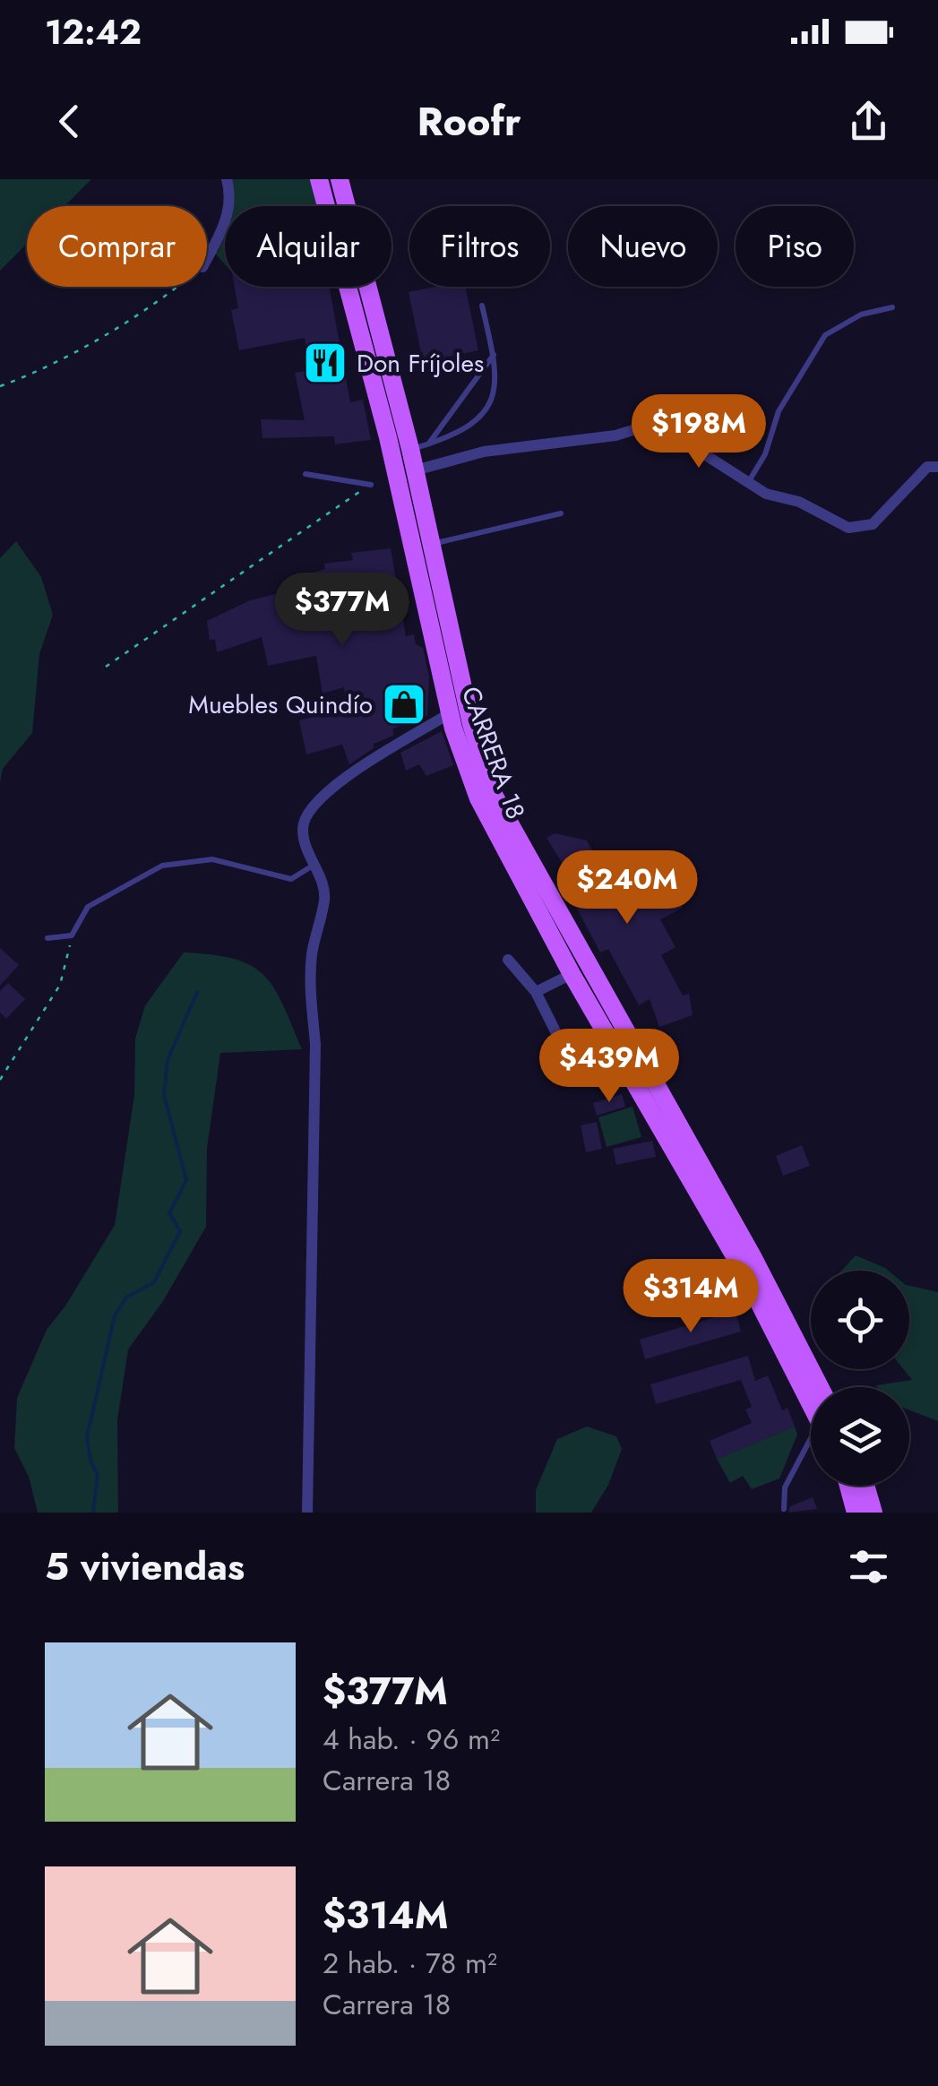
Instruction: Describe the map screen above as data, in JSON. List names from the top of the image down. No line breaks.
{"streets":{"main road":["CARRERA 18"]},"places":{"restaurant":["Don Fríjoles"],"shop":["Muebles Quindío"]},"page":{"status":"12:42","header":"Roofr","chip":["Comprar","Alquilar","Filtros","Nuevo","Piso"],"price":["$198M","$377M","$240M","$439M","$314M"],"heading":"5 viviendas","list":[{"name":"$377M","note":"4 hab. · 96 m² · Carrera 18"},{"name":"$314M","note":"2 hab. · 78 m² · Carrera 18"}]}}
